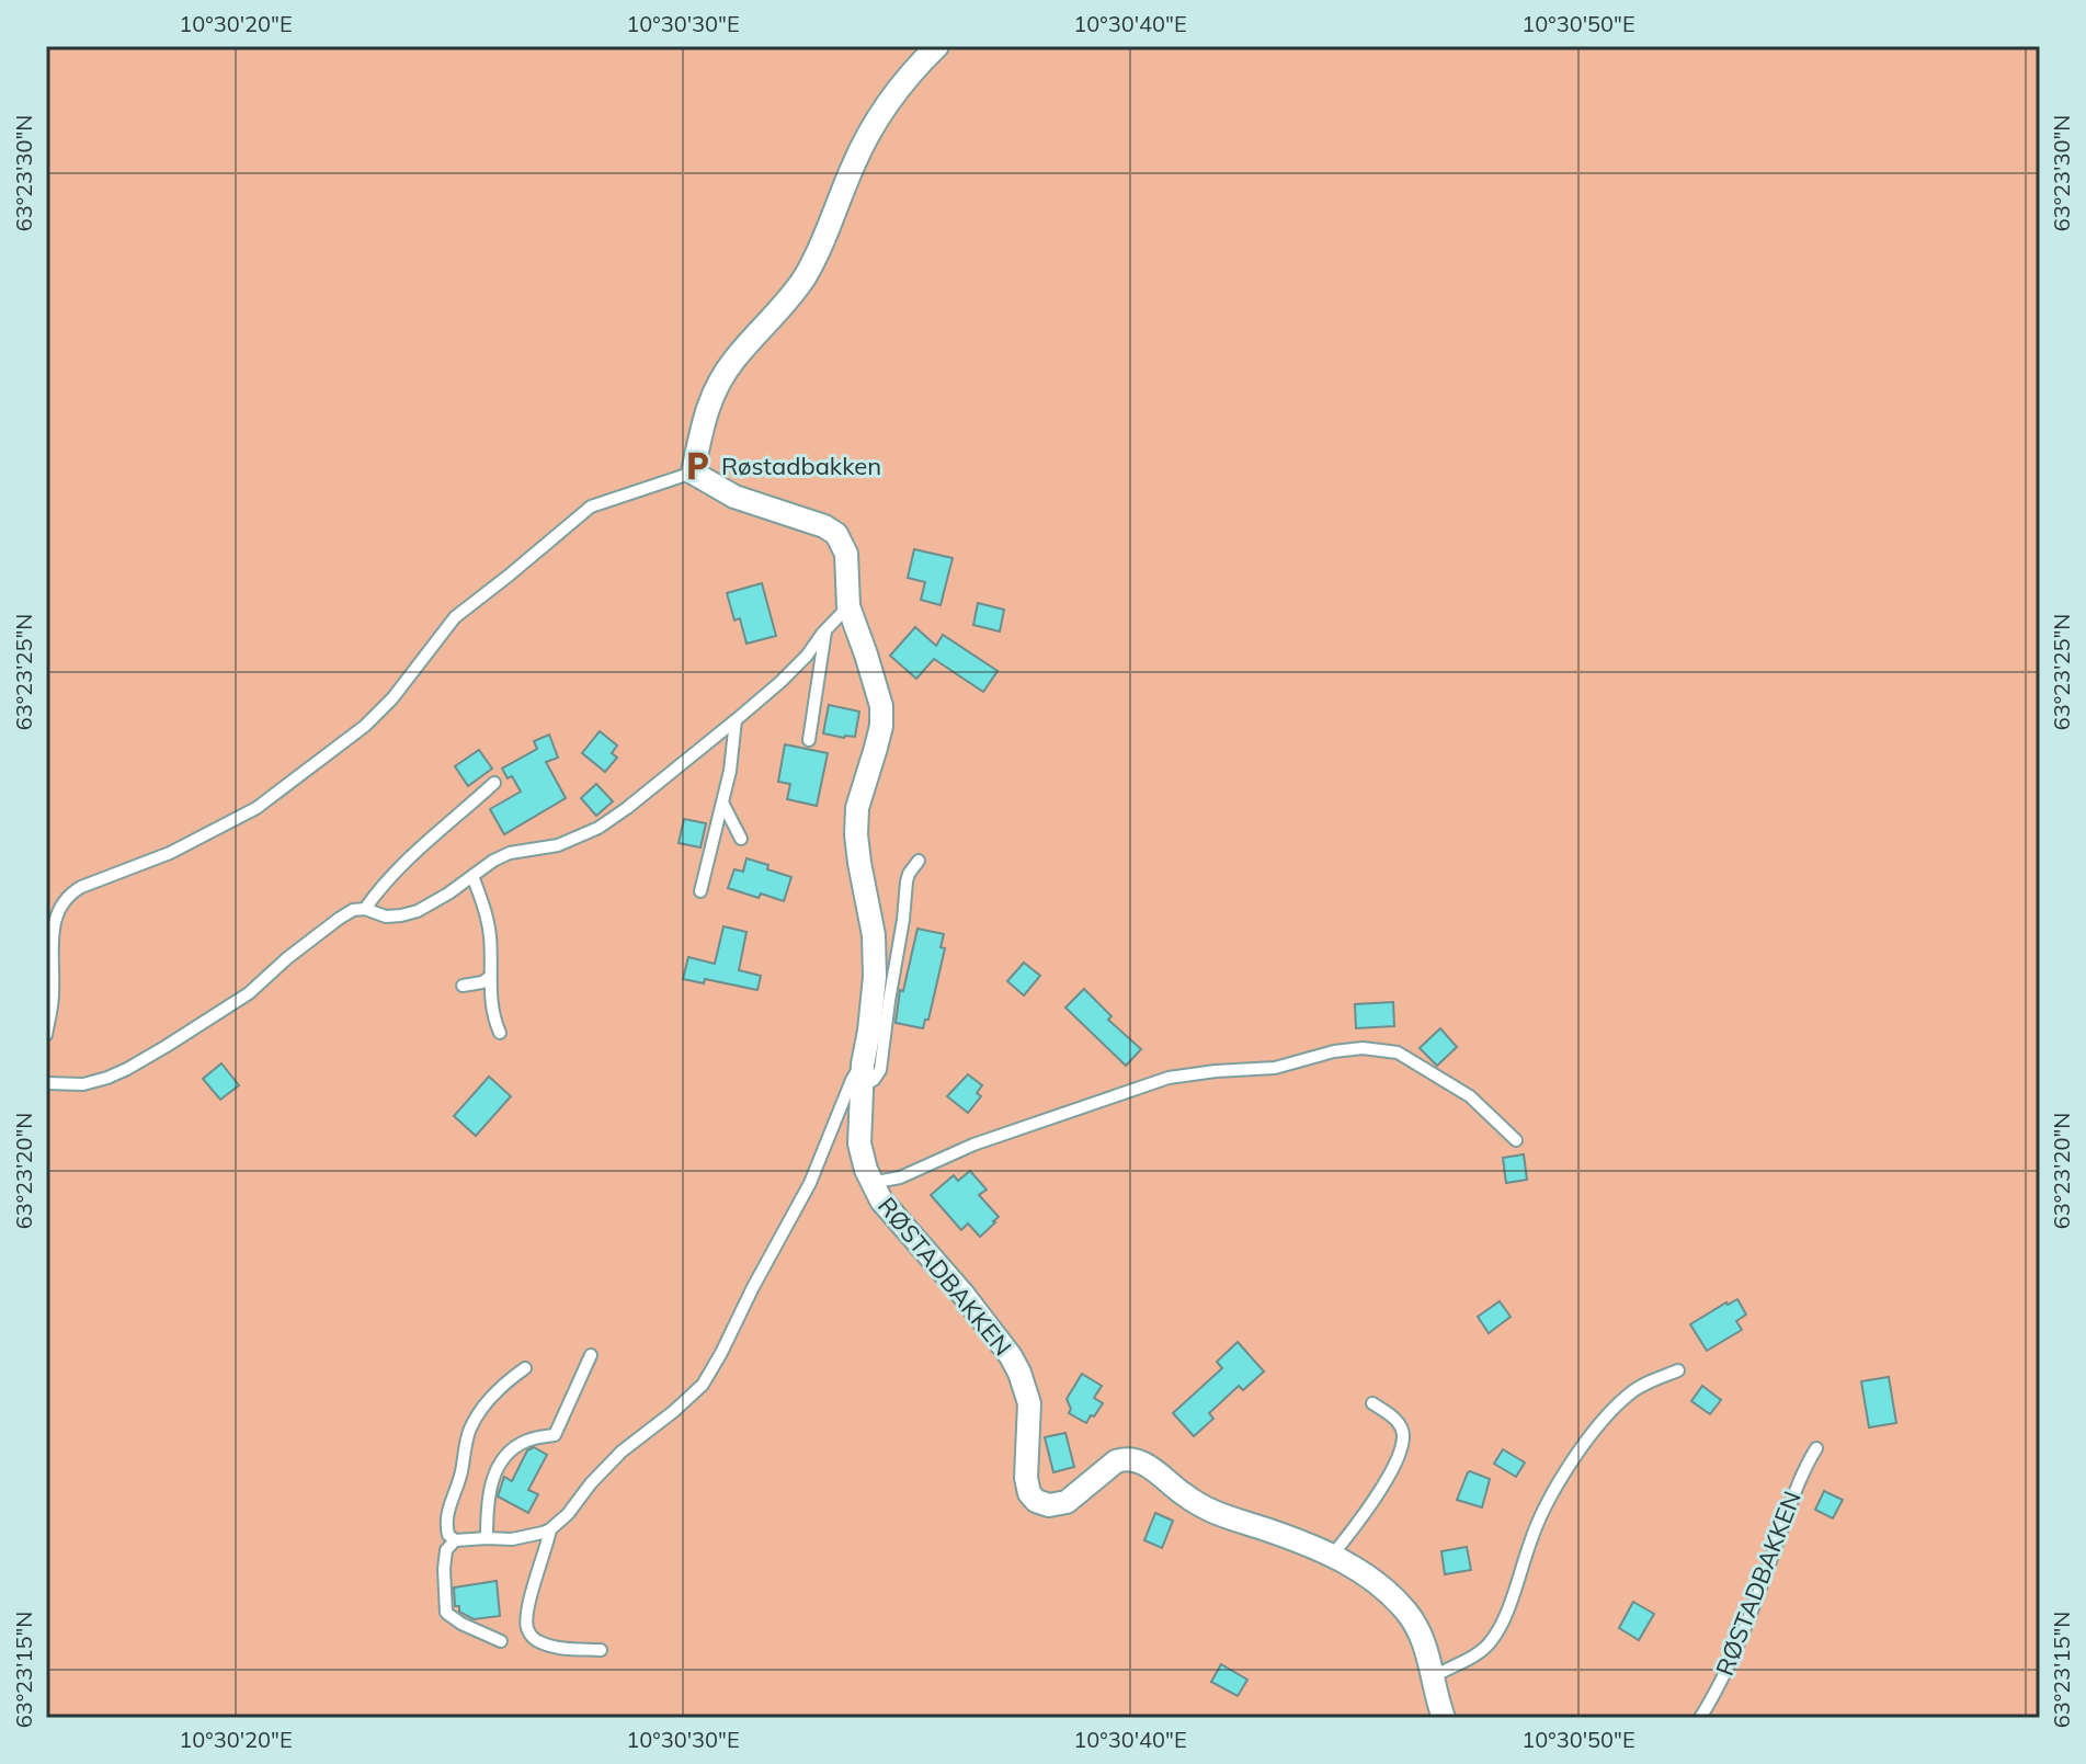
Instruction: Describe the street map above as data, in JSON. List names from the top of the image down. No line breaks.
{"streets":{"street":["RØSTADBAKKEN"]},"places":{"parking":["Røstadbakken"]},"coordinates":["10°30'20\"E","10°30'30\"E","10°30'40\"E","10°30'50\"E","63°23'30\"N","63°23'25\"N","63°23'20\"N","63°23'15\"N"]}
